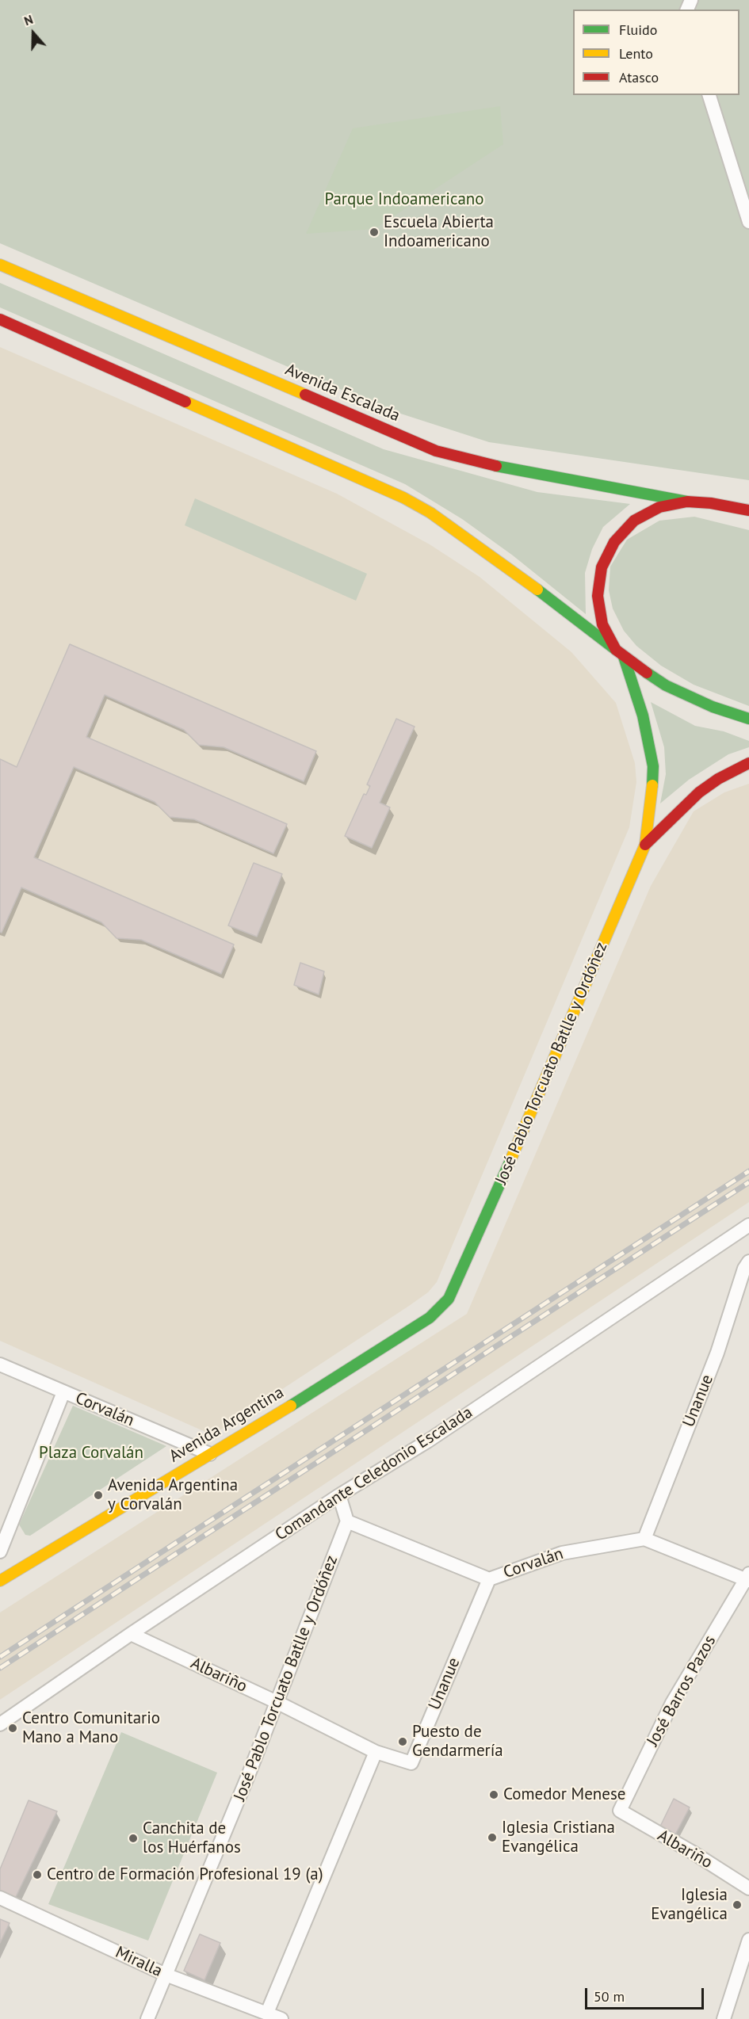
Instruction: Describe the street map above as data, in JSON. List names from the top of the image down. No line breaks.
{"streets":{"main road":["Avenida Escalada","José Pablo Torcuato Batlle y Ordóñez","Avenida Argentina"],"street":["Unanue","Corvalán","Comandante Celedonio Escalada","Albariño","José Barros Pazos","Miralla"]},"crossings":[["Avenida Escalada","José Pablo Torcuato Batlle y Ordóñez"],["José Pablo Torcuato Batlle y Ordóñez","Corvalán"],["José Pablo Torcuato Batlle y Ordóñez","Avenida Argentina"],["José Pablo Torcuato Batlle y Ordóñez","Albariño"],["José Pablo Torcuato Batlle y Ordóñez","Miralla"],["Unanue","Corvalán"],["Unanue","Albariño"],["Corvalán","Avenida Argentina"],["Comandante Celedonio Escalada","Albariño"],["Albariño","José Barros Pazos"]],"parks":["Parque Indoamericano","Plaza Corvalán"],"places":["Escuela Abierta Indoamericano","Avenida Argentina y Corvalán","Centro Comunitario Mano a Mano","Puesto de Gendarmería","Comedor Menese","Iglesia Cristiana Evangélica","Canchita de los Huérfanos","Centro de Formación Profesional 19 (a)","Iglesia Evangélica"],"legend":["Fluido","Lento","Atasco"],"scale_bar":"50 m","north":"top"}
